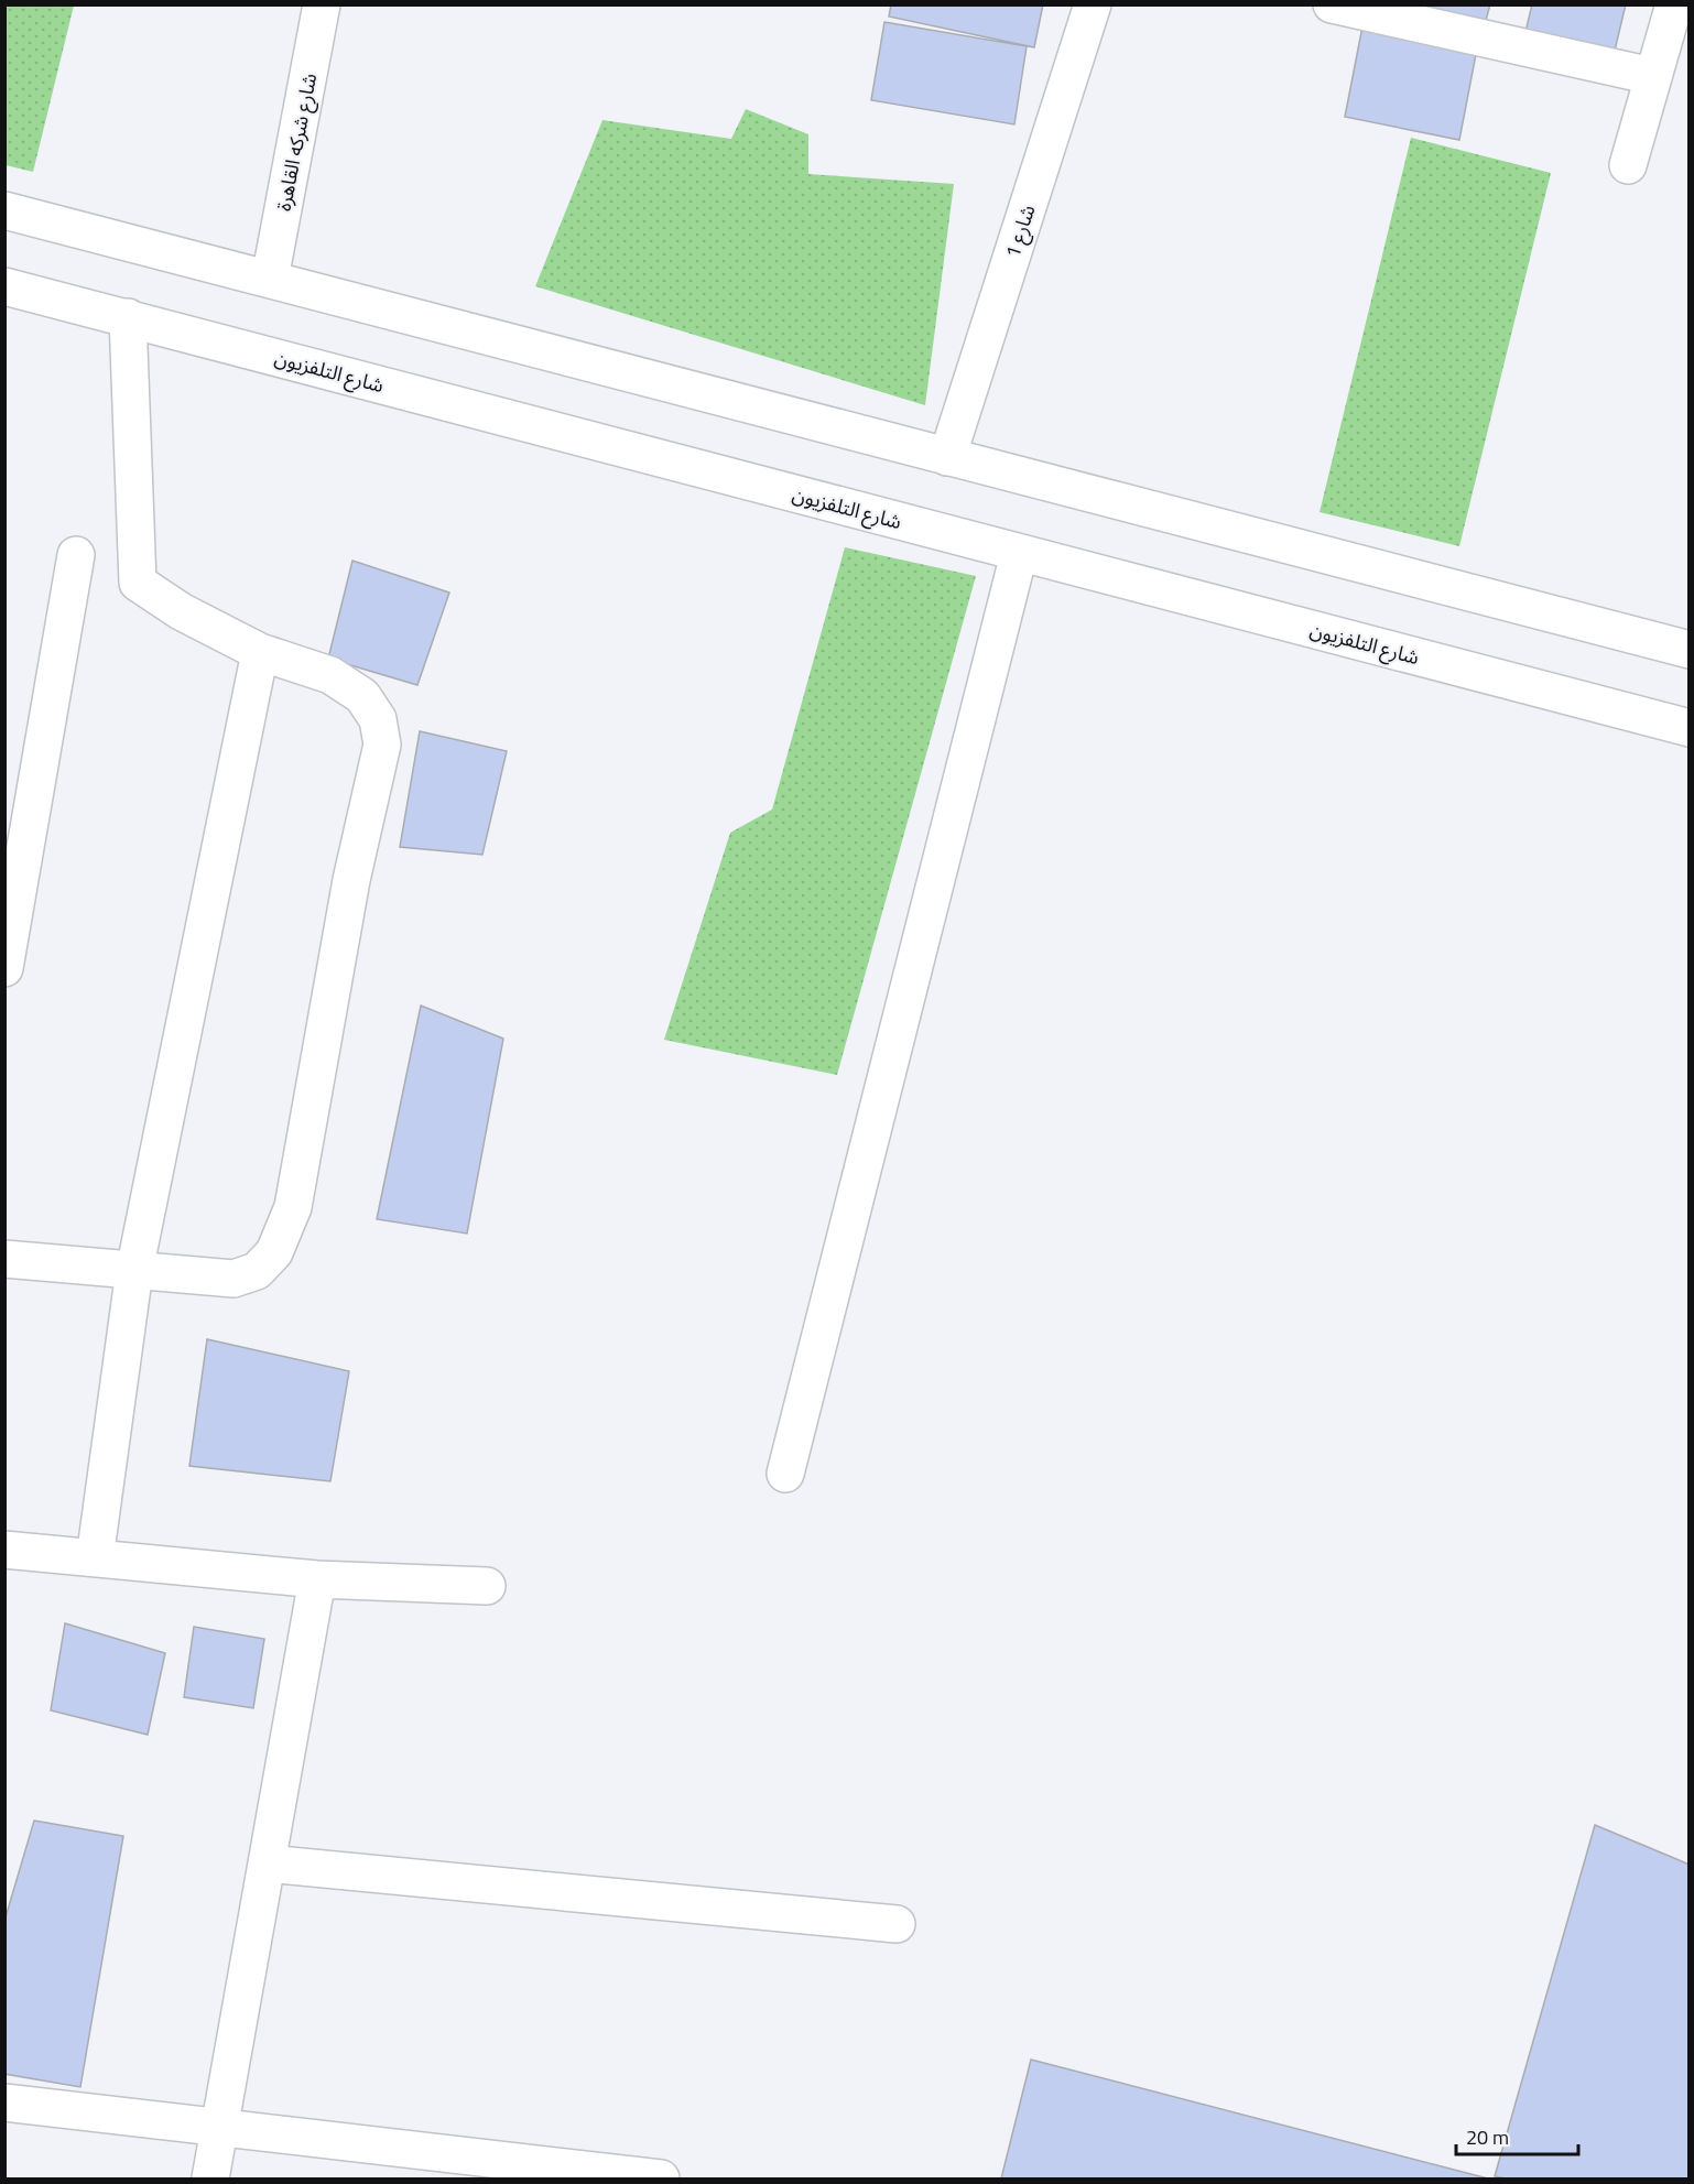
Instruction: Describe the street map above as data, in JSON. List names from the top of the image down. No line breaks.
{"streets":{"street":["شارع شركه القاهرة","شارع 1","شارع التلفزيون"]},"scale_bar":"20 m"}
